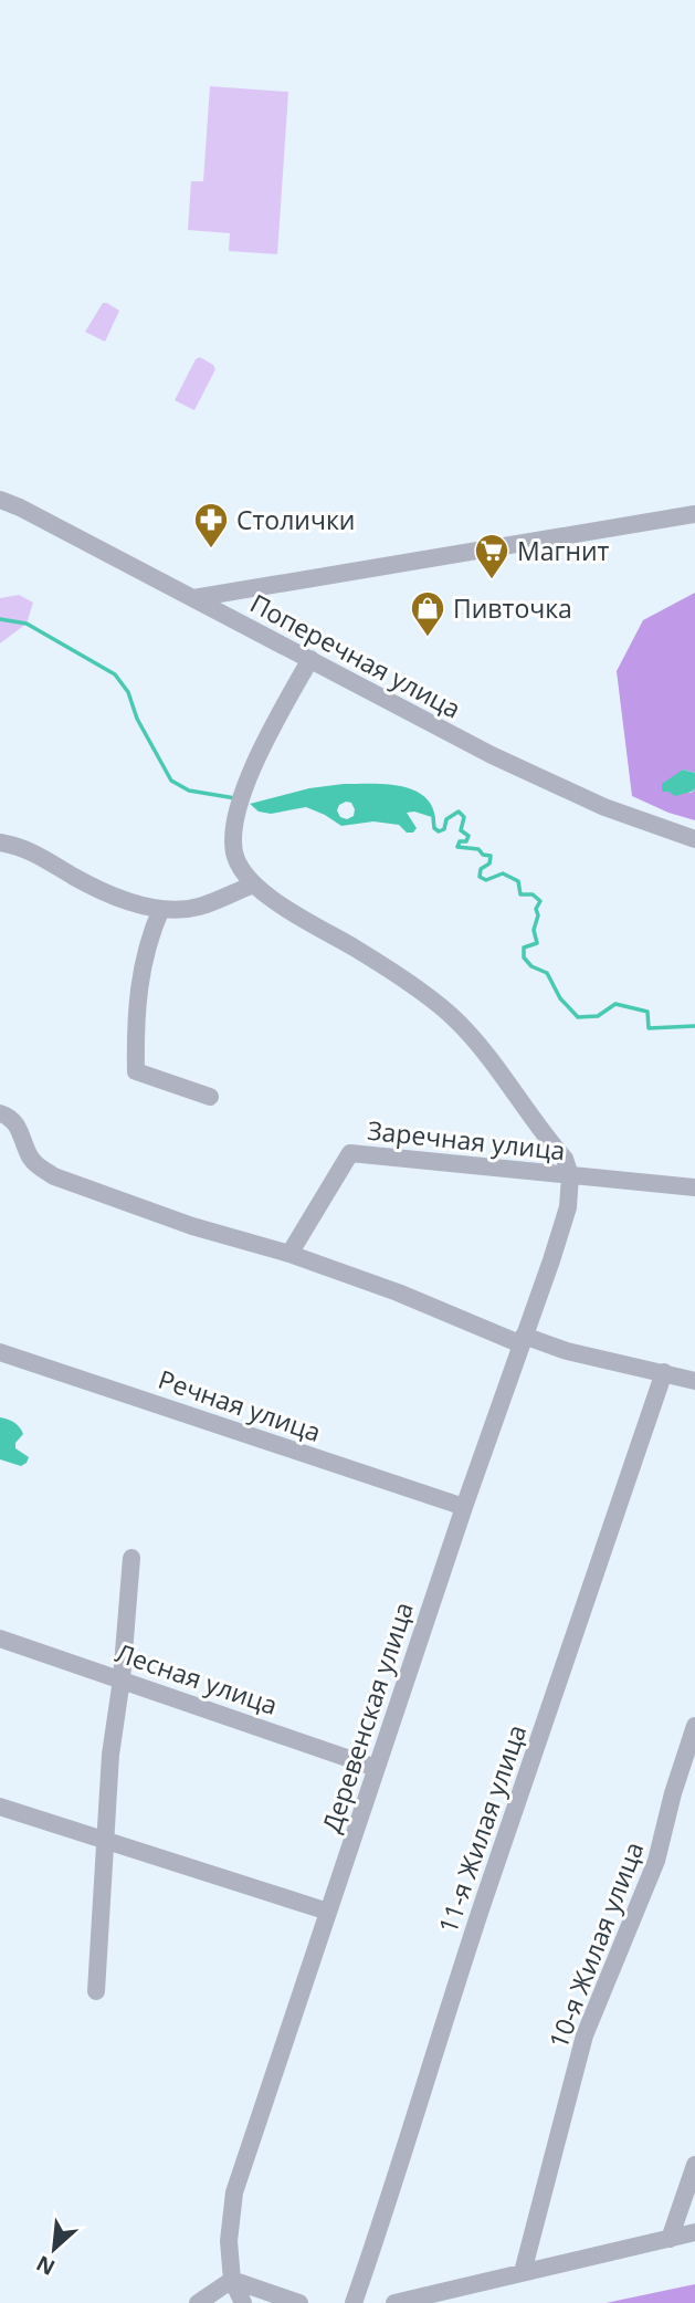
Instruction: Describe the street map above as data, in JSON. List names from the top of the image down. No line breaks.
{"streets":{"street":["Поперечная улица","Заречная улица","Речная улица","Лесная улица","Деревенская улица","11-я Жилая улица","10-я Жилая улица"]},"crossings":[["Заречная улица","Деревенская улица"],["Речная улица","Деревенская улица"],["Лесная улица","Деревенская улица"]],"places":{"pharmacy":["Столички"],"supermarket":["Магнит"],"shop":["Пивточка"]},"north":"bottom left"}
